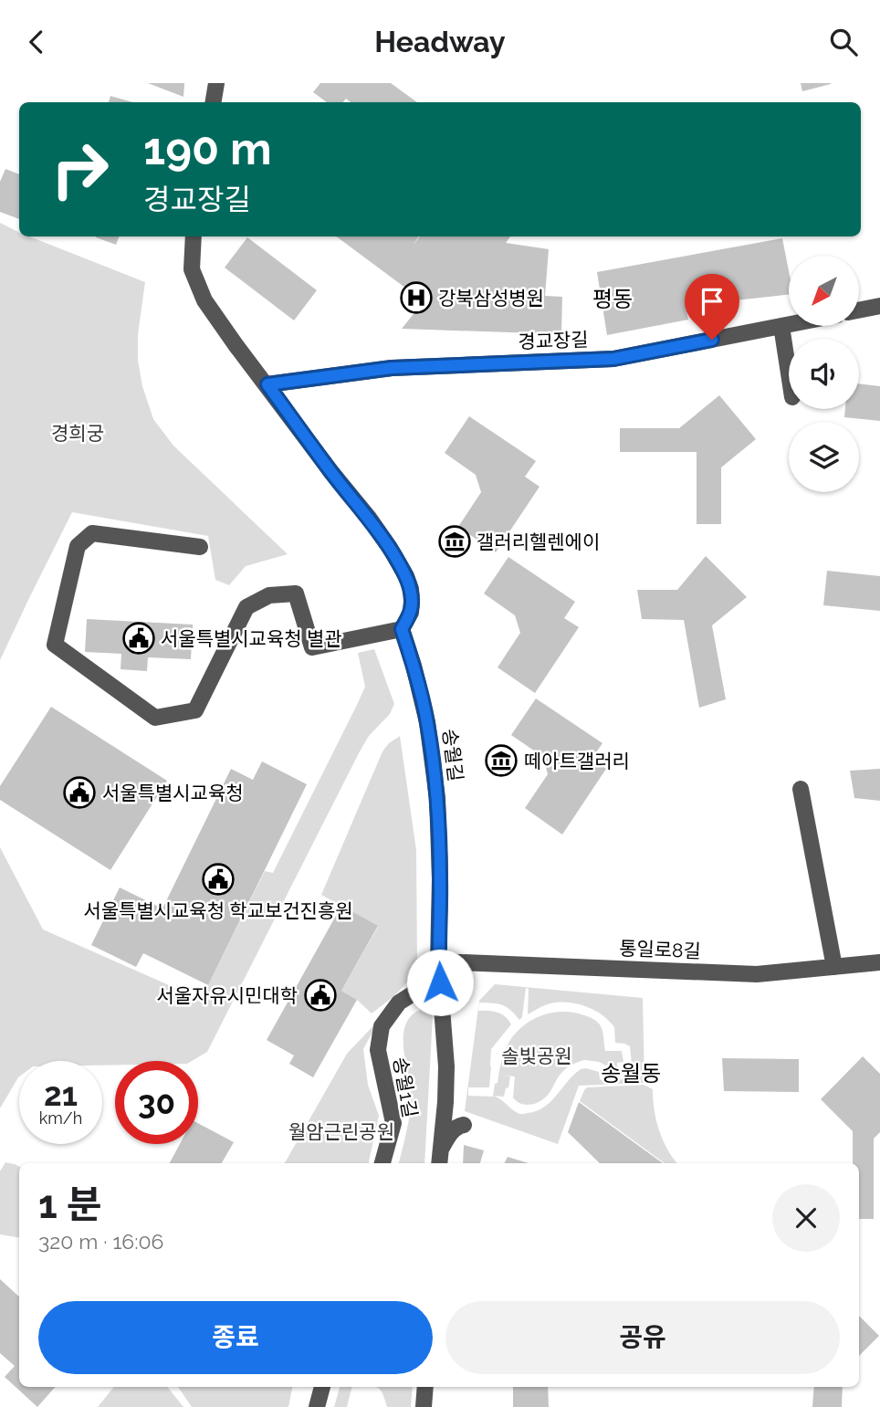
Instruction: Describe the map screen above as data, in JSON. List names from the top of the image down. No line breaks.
{"streets":{"street":["경교장길","송월길","통일로8길","송월1길"]},"crossings":[["송월길","통일로8길"],["송월길","송월1길"],["통일로8길","송월1길"]],"districts":["평동","송월동"],"parks":["경희궁","솔빛공원","월암근린공원"],"places":{"hospital":["강북삼성병원"],"museum":["갤러리헬렌에이","떼아트갤러리"],"public building":["서울특별시교육청 별관","서울특별시교육청","서울특별시교육청 학교보건진흥원","서울자유시민대학"]},"north":"bottom left","page":{"header":"Headway","turn":["190 m","경교장길"],"speed":"21 km/h","limit":"30","heading":["1 분","320 m · 16:06"],"buttons":["종료","공유"]}}
